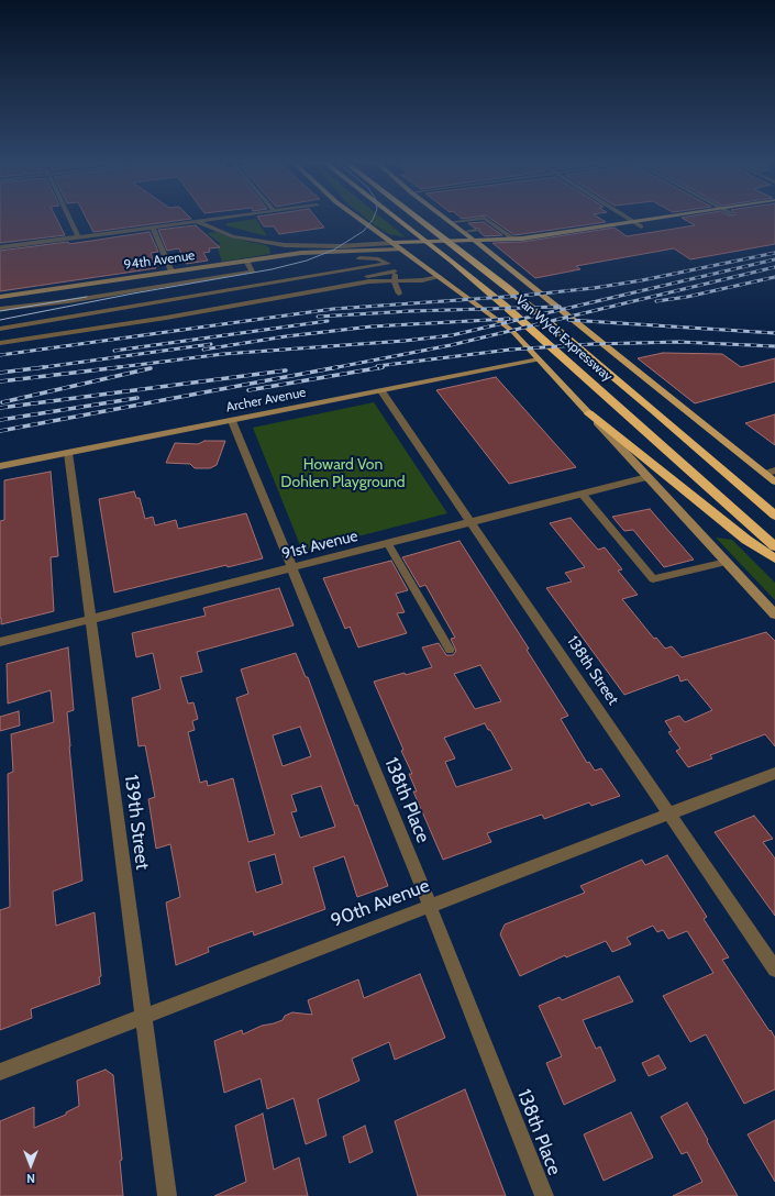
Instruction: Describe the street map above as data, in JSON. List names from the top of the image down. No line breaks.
{"streets":{"highway":["Van Wyck Expressway"],"main road":["94th Avenue","Archer Avenue"],"street":["91st Avenue","138th Street","138th Place","139th Street","90th Avenue"]},"crossings":[["94th Avenue","Van Wyck Expressway"],["Van Wyck Expressway","Archer Avenue"],["Van Wyck Expressway","91st Avenue"],["Archer Avenue","138th Street"],["Archer Avenue","138th Place"],["Archer Avenue","139th Street"],["91st Avenue","138th Street"],["91st Avenue","138th Place"],["91st Avenue","139th Street"],["138th Street","90th Avenue"],["138th Place","90th Avenue"],["139th Street","90th Avenue"]],"parks":["Howard Von Dohlen Playground"],"north":"bottom"}
